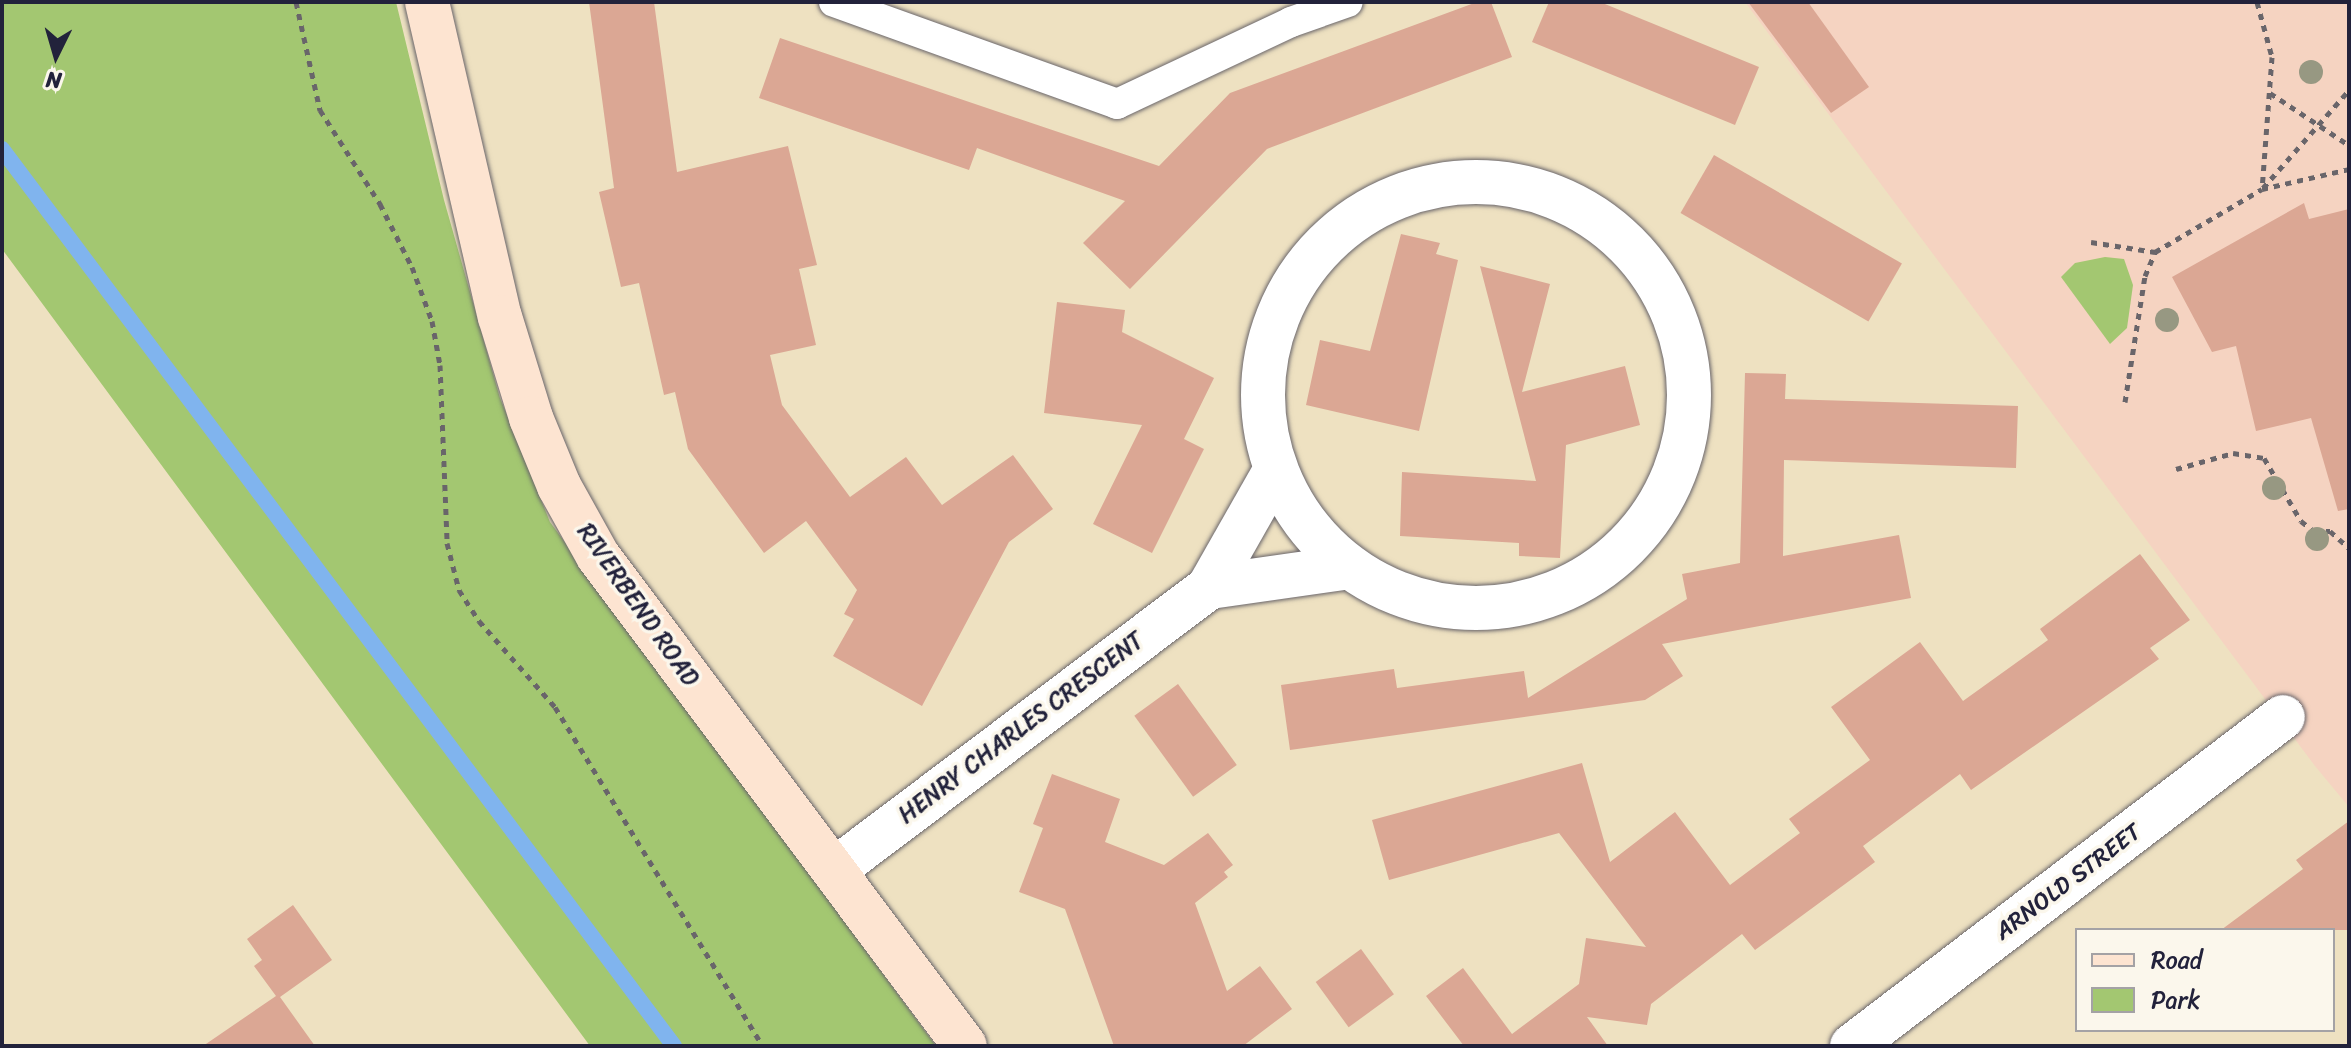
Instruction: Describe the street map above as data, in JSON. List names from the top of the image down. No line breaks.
{"streets":{"main road":["RIVERBEND ROAD"],"street":["HENRY CHARLES CRESCENT","ARNOLD STREET"]},"crossings":[["RIVERBEND ROAD","HENRY CHARLES CRESCENT"]],"legend":["Road","Park"],"north":"bottom"}
